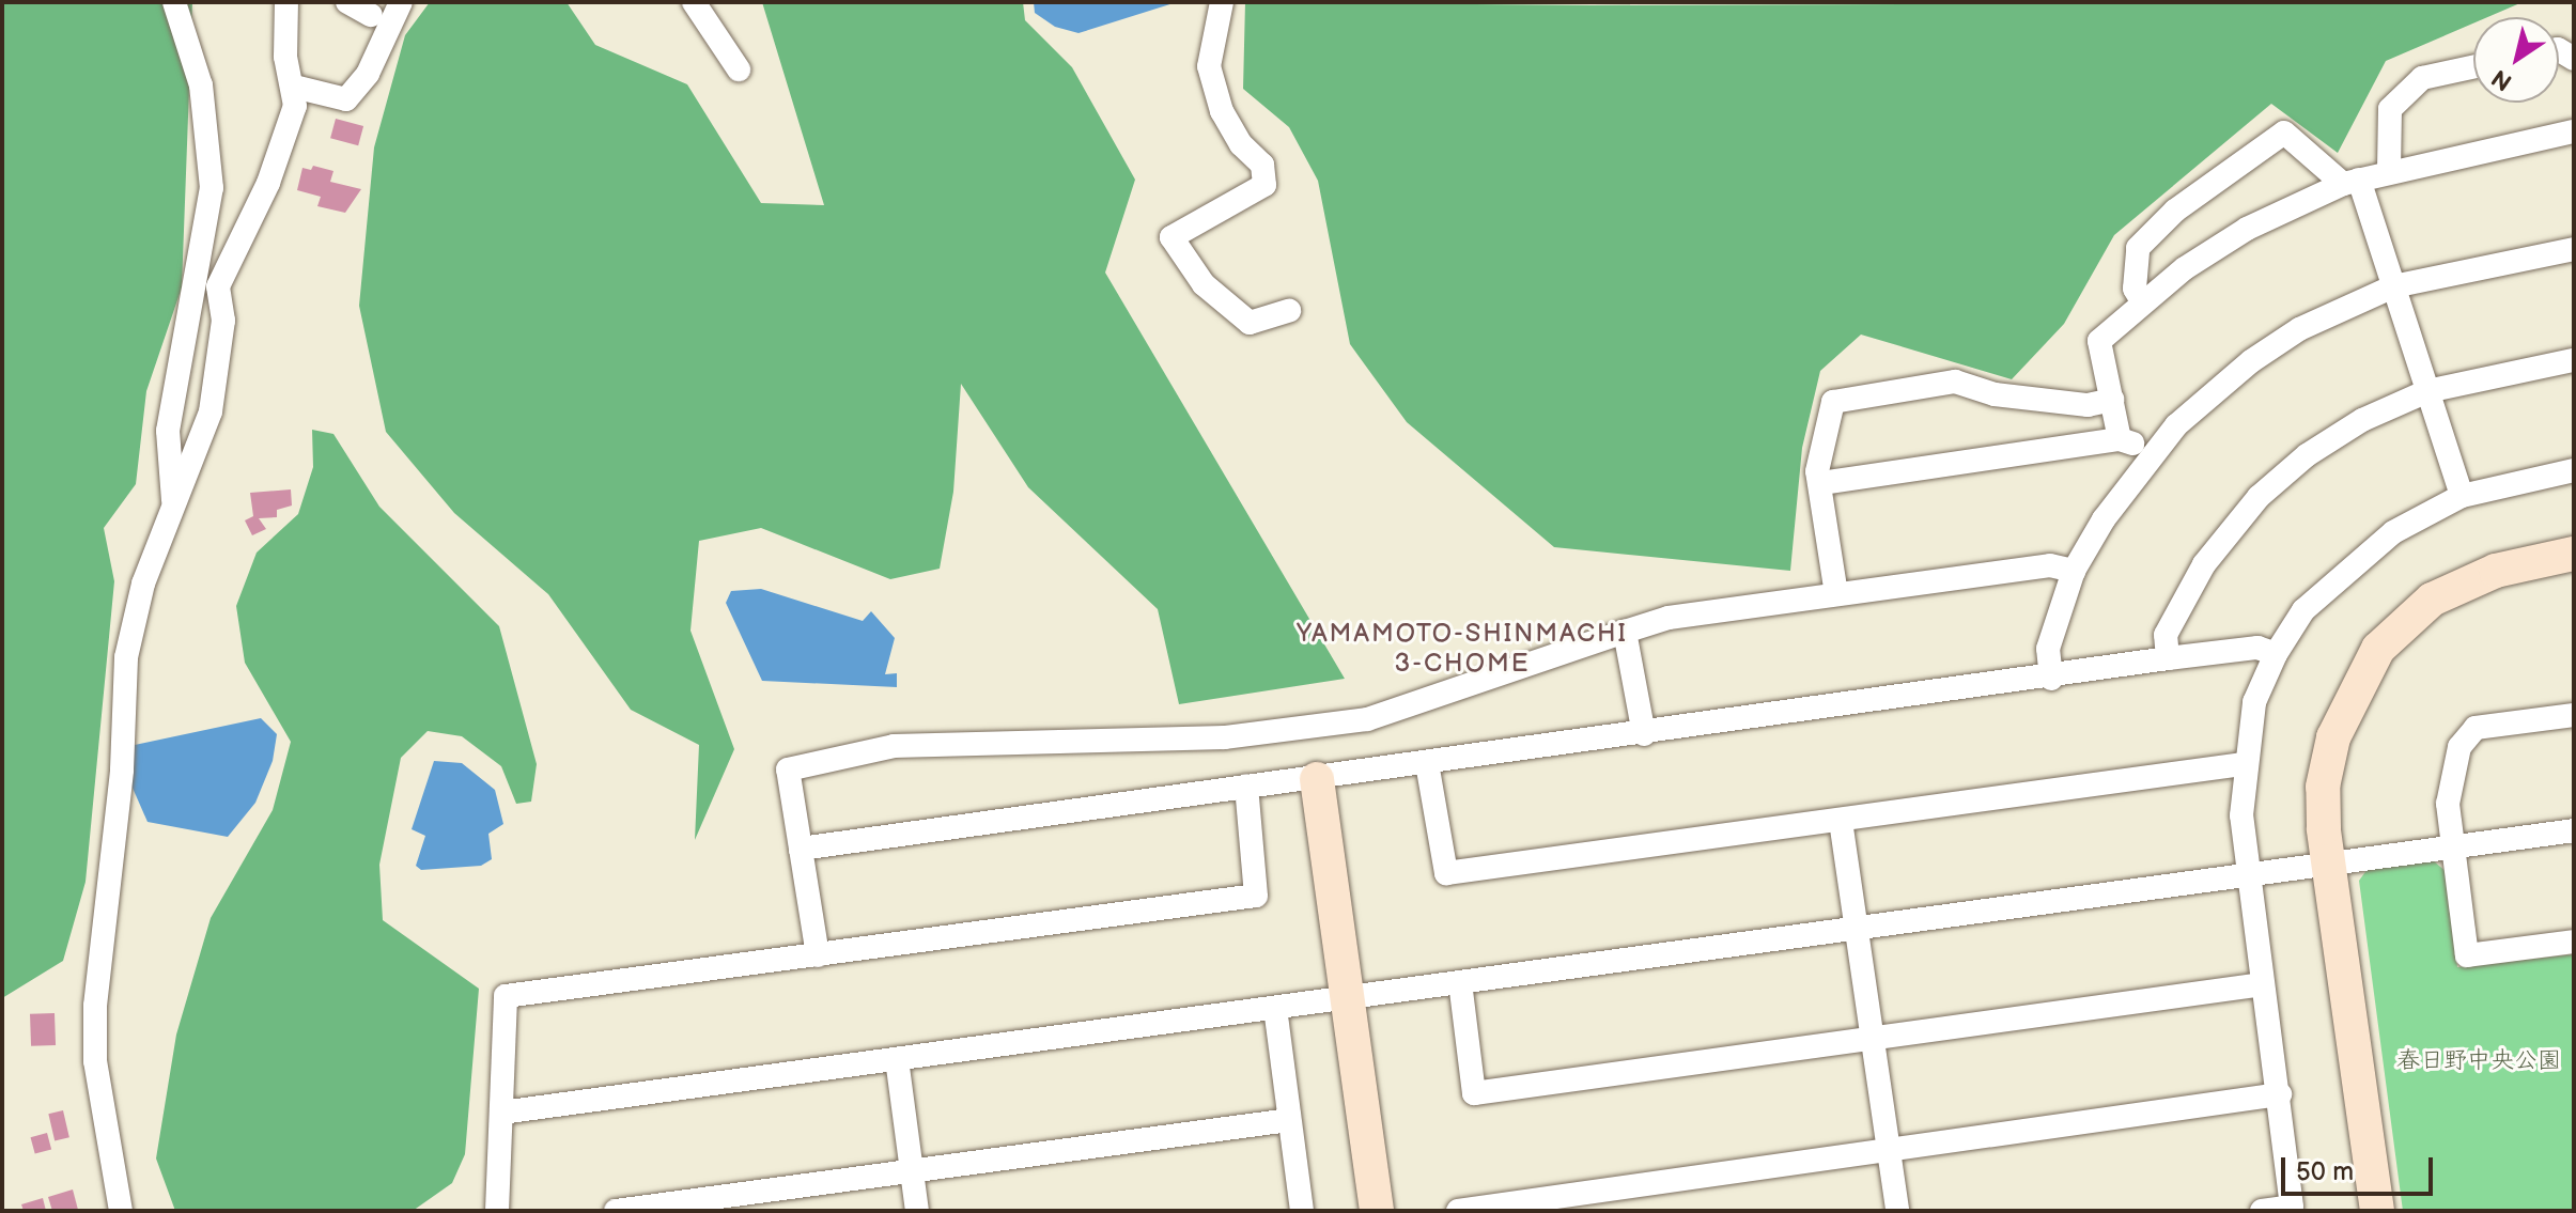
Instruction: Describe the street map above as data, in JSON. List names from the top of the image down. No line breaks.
{"districts":["YAMAMOTO-SHINMACHI 3-CHOME"],"parks":["春日野中央公園"],"scale_bar":"50 m","north":"bottom left"}
